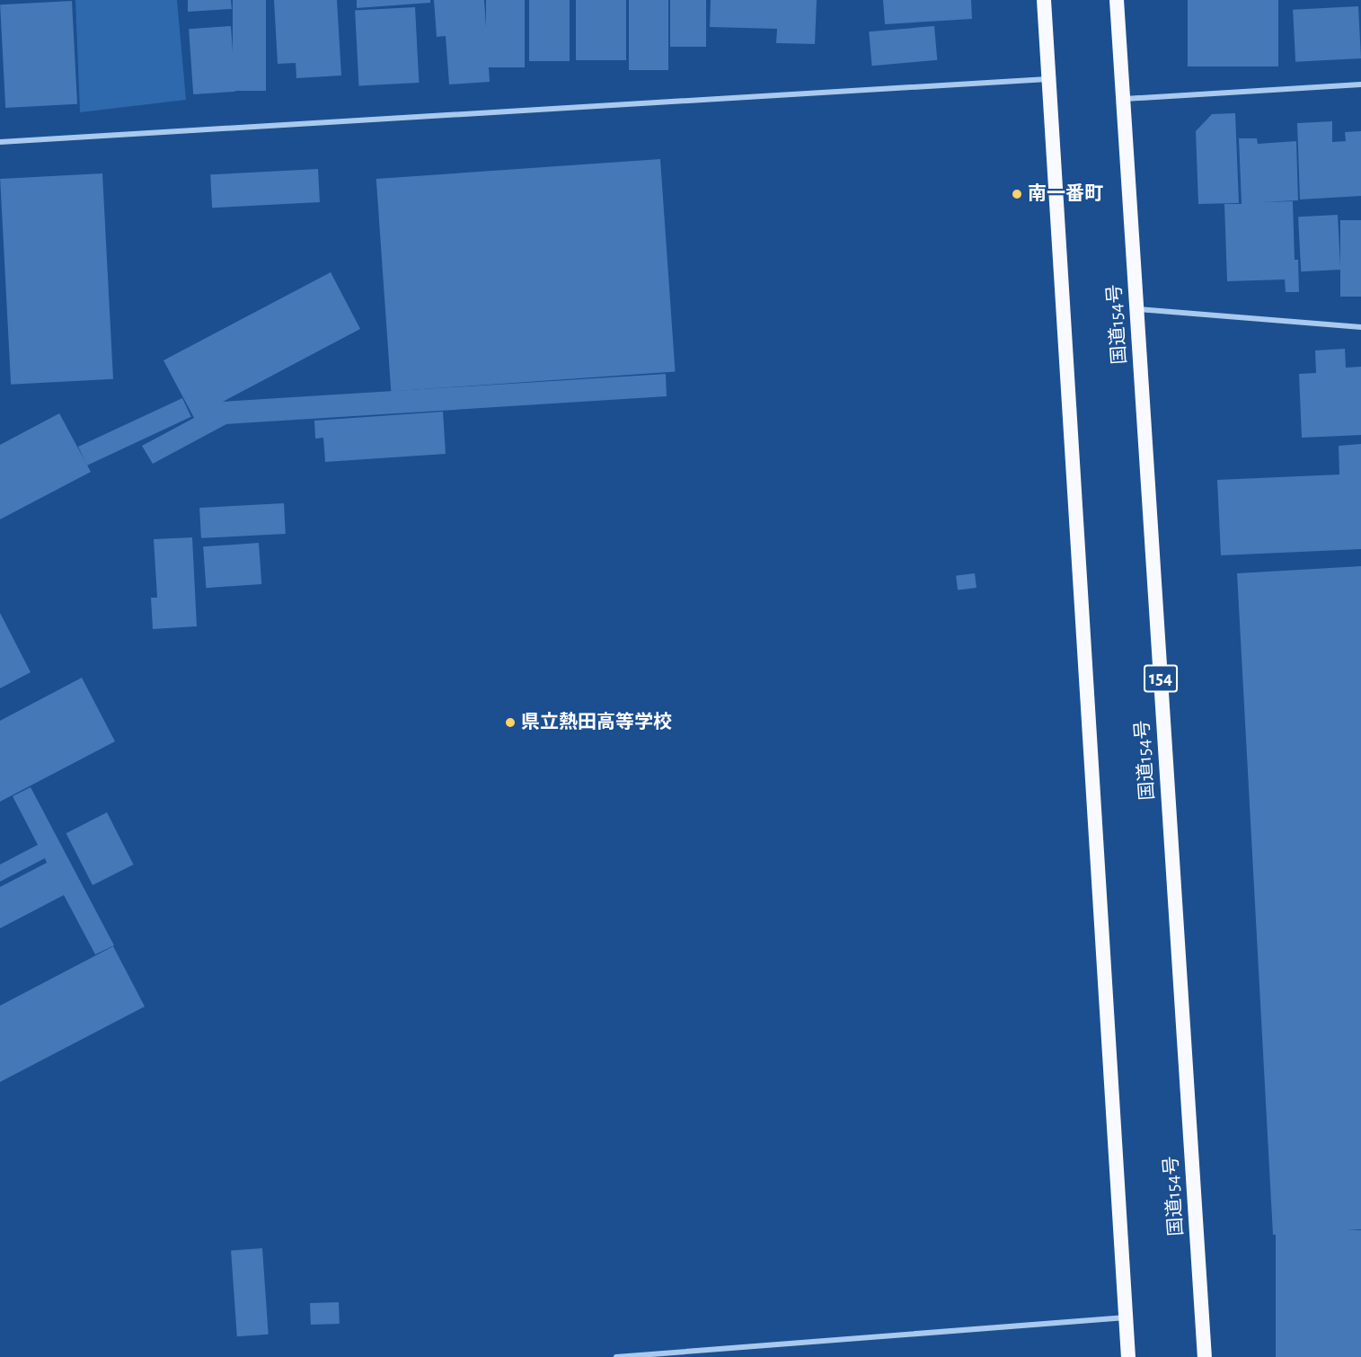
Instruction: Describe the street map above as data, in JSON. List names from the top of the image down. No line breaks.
{"streets":{"highway":["国道154号","154"]},"places":["南一番町","県立熱田高等学校"]}
